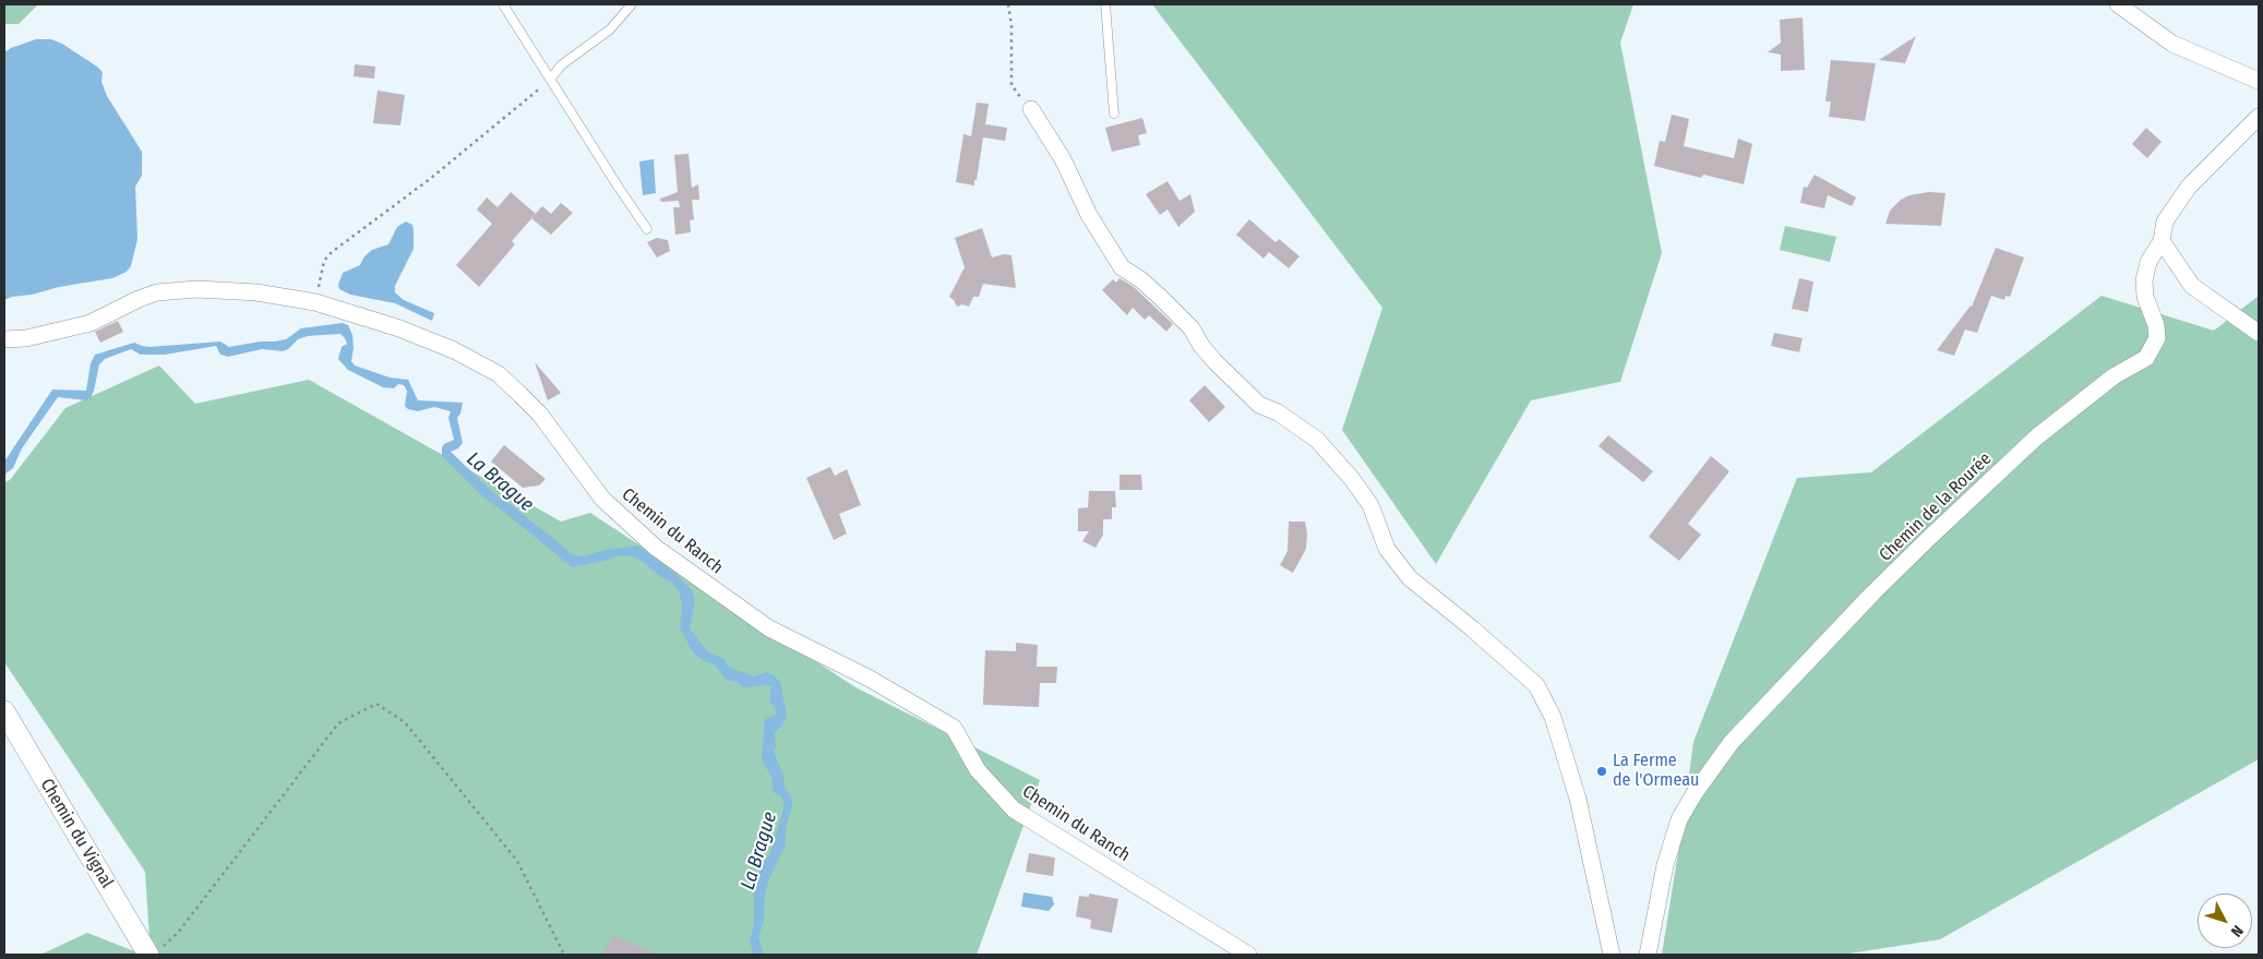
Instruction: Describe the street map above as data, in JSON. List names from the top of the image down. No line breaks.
{"streets":{"street":["Chemin de la Rourée","Chemin du Ranch","Chemin du Vignal"]},"water":["La Brague"],"places":["La Ferme de l'Ormeau"],"north":"bottom right"}
